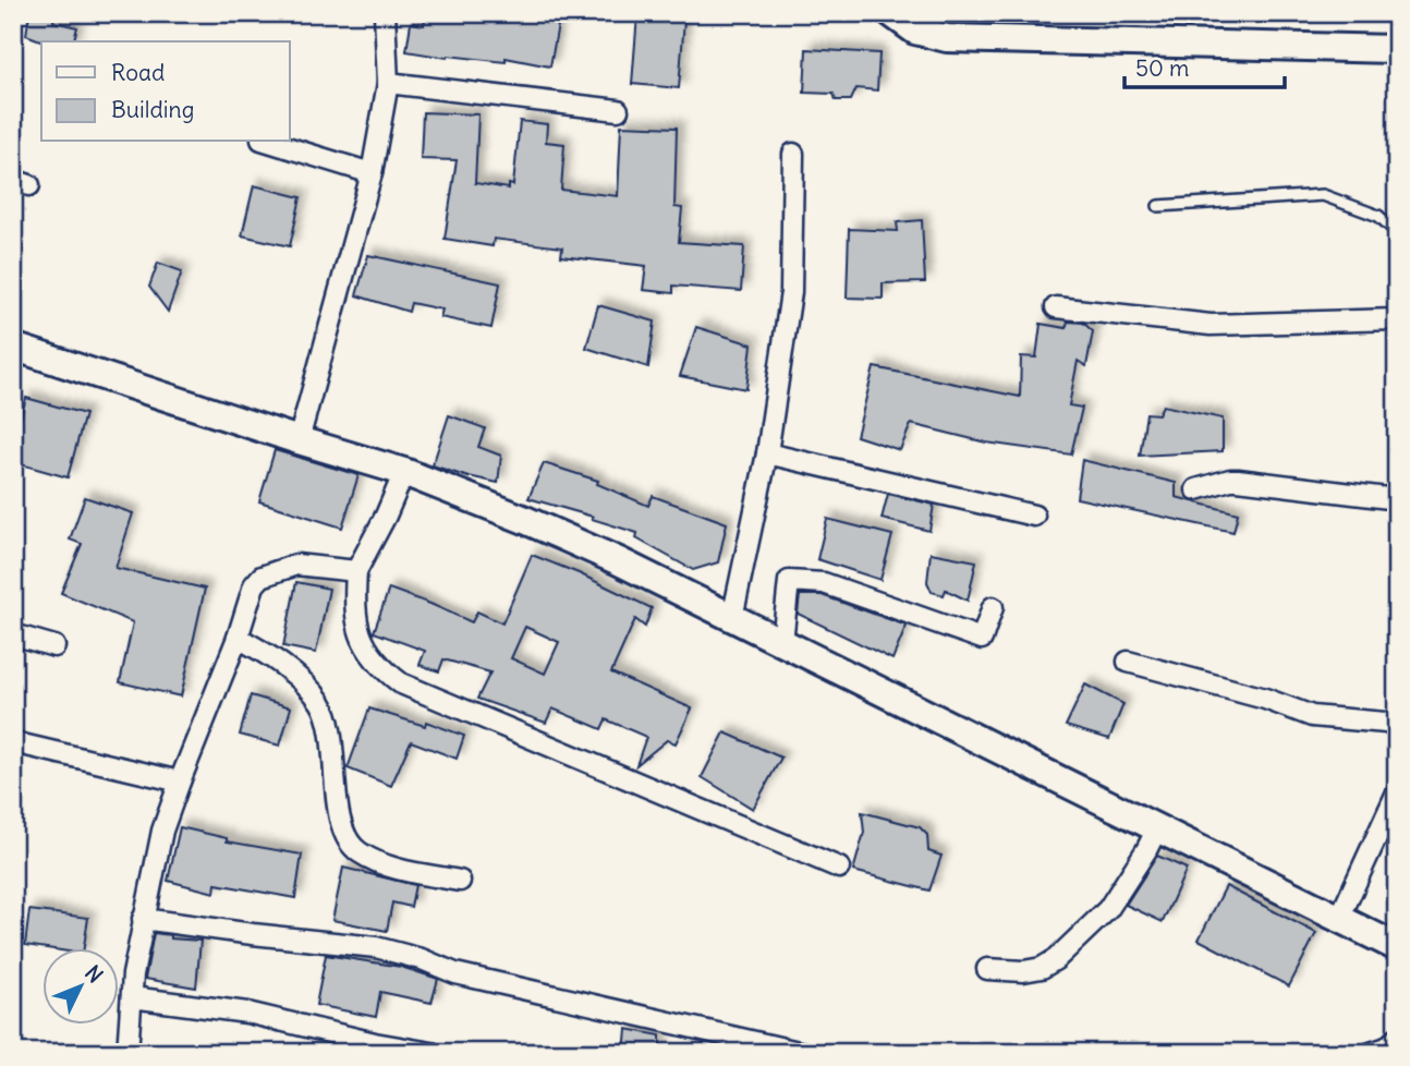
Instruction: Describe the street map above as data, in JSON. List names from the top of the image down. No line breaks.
{"legend":["Road","Building"],"scale_bar":"50 m","north":"top right"}
